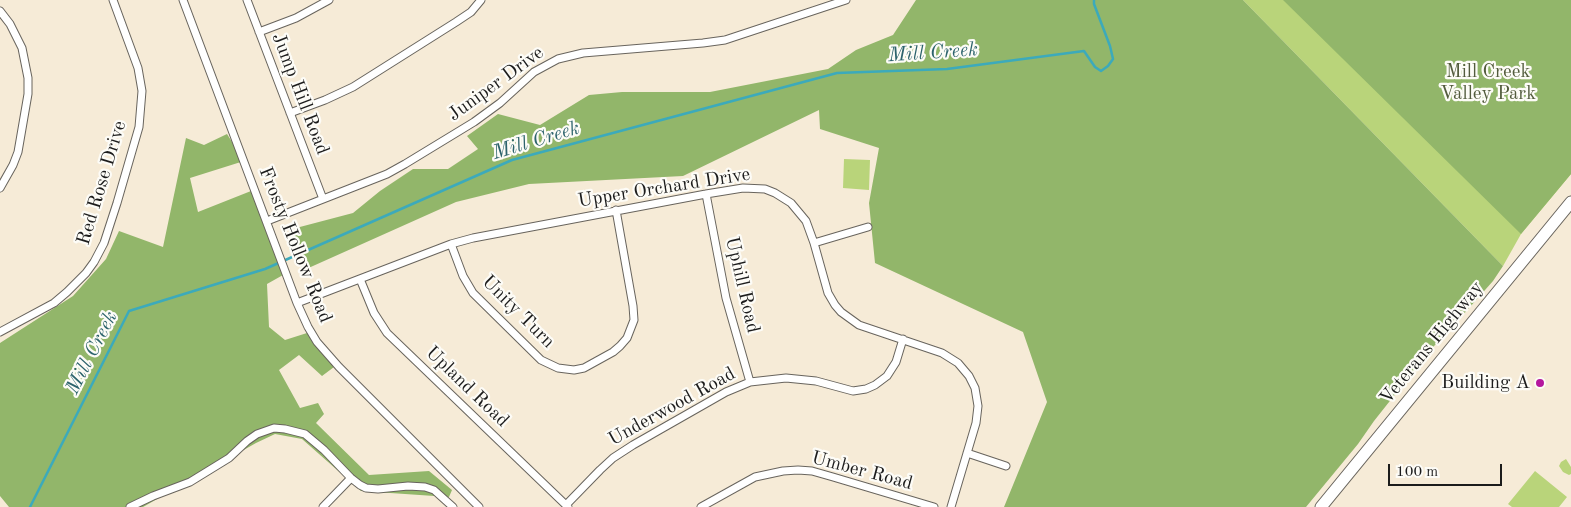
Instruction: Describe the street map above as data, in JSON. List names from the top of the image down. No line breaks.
{"streets":{"main road":["Veterans Highway"],"street":["Juniper Drive","Jump Hill Road","Red Rose Drive","Upper Orchard Drive","Frosty Hollow Road","Uphill Road","Unity Turn","Upland Road","Underwood Road","Umber Road"]},"crossings":[["Juniper Drive","Jump Hill Road"],["Juniper Drive","Frosty Hollow Road"],["Upper Orchard Drive","Frosty Hollow Road"],["Upper Orchard Drive","Uphill Road"],["Upper Orchard Drive","Unity Turn"],["Upper Orchard Drive","Upland Road"],["Upper Orchard Drive","Underwood Road"],["Uphill Road","Underwood Road"],["Upland Road","Underwood Road"]],"water":["Mill Creek"],"parks":["Mill Creek Valley Park"],"places":["Building A"],"scale_bar":"100 m"}
